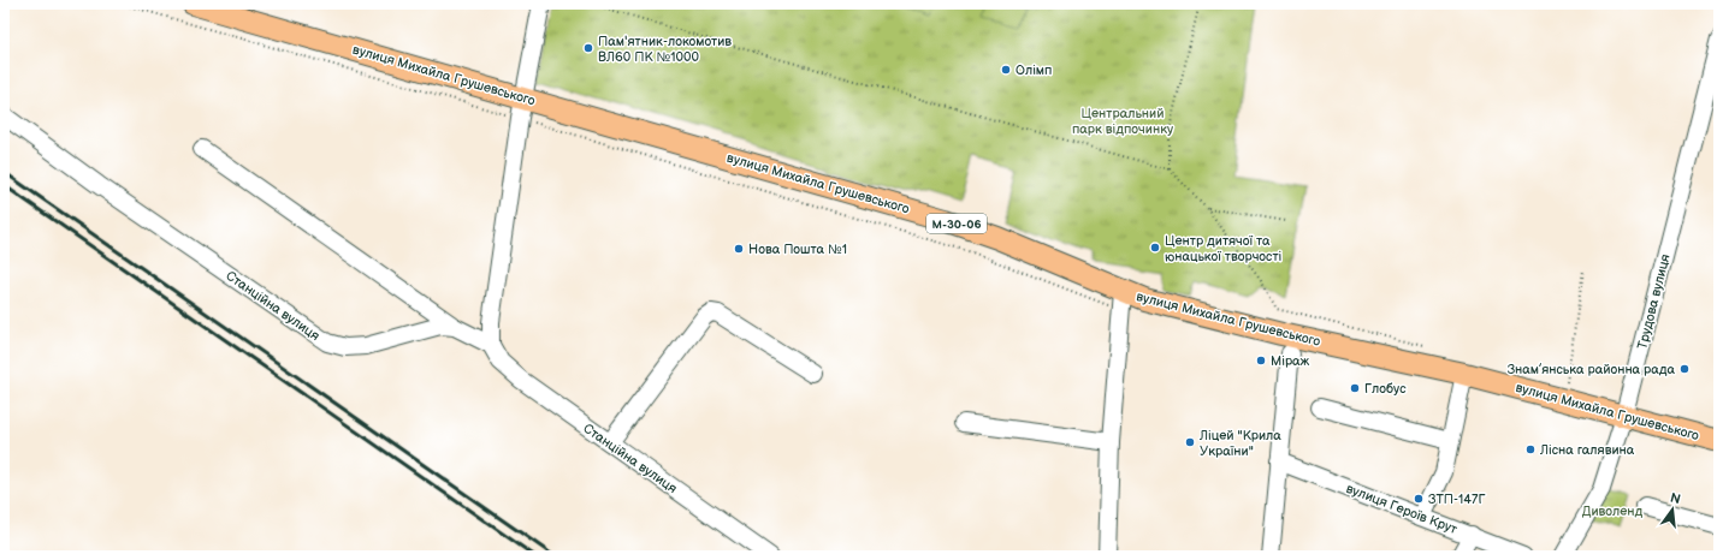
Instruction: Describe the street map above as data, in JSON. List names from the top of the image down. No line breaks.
{"streets":{"main road":["вулиця Михайла Грушевського","М-30-06"],"street":["Трудова вулиця","Станційна вулиця","вулиця Героїв Крут"]},"crossings":[["вулиця Михайла Грушевського","Трудова вулиця"]],"parks":["Центральний парк відпочинку","Диволенд"],"places":["Пам'ятник-локомотив ВЛ60 ПК №1000","Олімп","Центр дитячої та юнацької творчості","Нова Пошта №1","Міраж","Знам’янська районна рада","Глобус","Ліцей \"Крила України\"","Лісна галявина","ЗТП-147Г"],"north":"top"}
